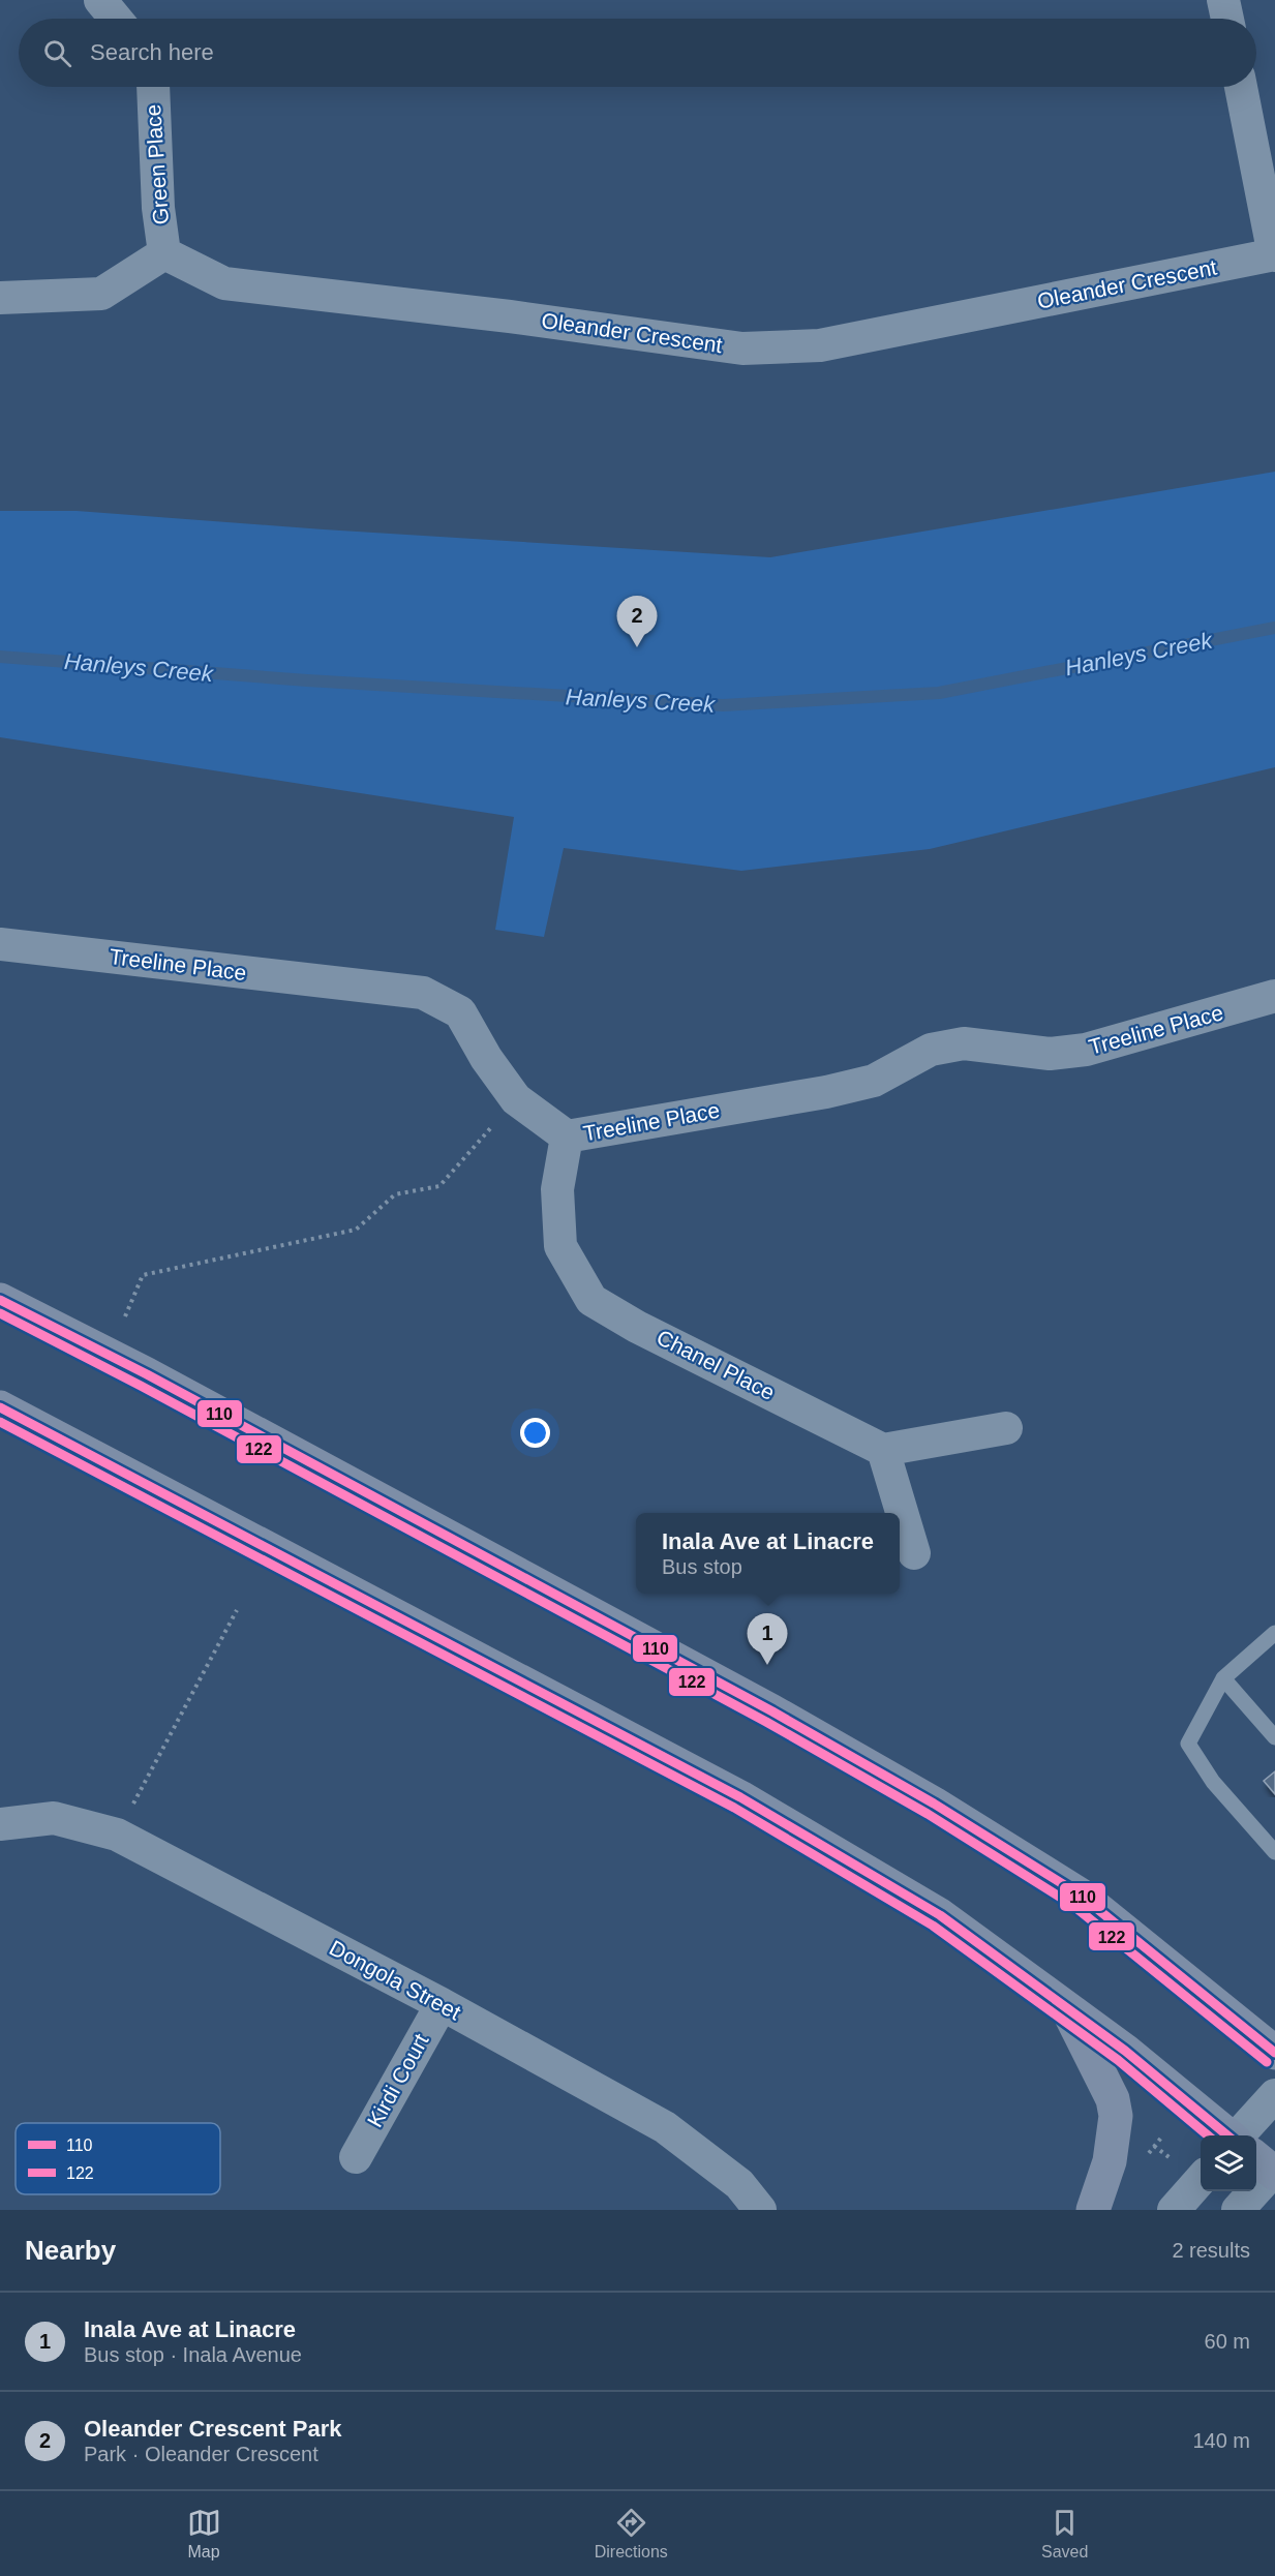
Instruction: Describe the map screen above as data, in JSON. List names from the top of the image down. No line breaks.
{"streets":{"street":["Green Place","Oleander Crescent","Treeline Place","Chanel Place","Dongola Street","Kirdi Court"]},"crossings":[["Green Place","Oleander Crescent"],["Treeline Place","Chanel Place"],["Dongola Street","Kirdi Court"]],"water":["Hanleys Creek"],"lines":["transit line 110","transit line 122"],"legend":["110","122"],"page":{"search":"Search here","pins":["2","1"],"popup":["Inala Ave at Linacre","Bus stop"],"heading":["Nearby","2 results"],"list":[{"mark":"1","name":"Inala Ave at Linacre","note":"Bus stop · Inala Avenue","value":"60 m"},{"mark":"2","name":"Oleander Crescent Park","note":"Park · Oleander Crescent","value":"140 m"}],"nav":["Map","Directions","Saved"]}}
